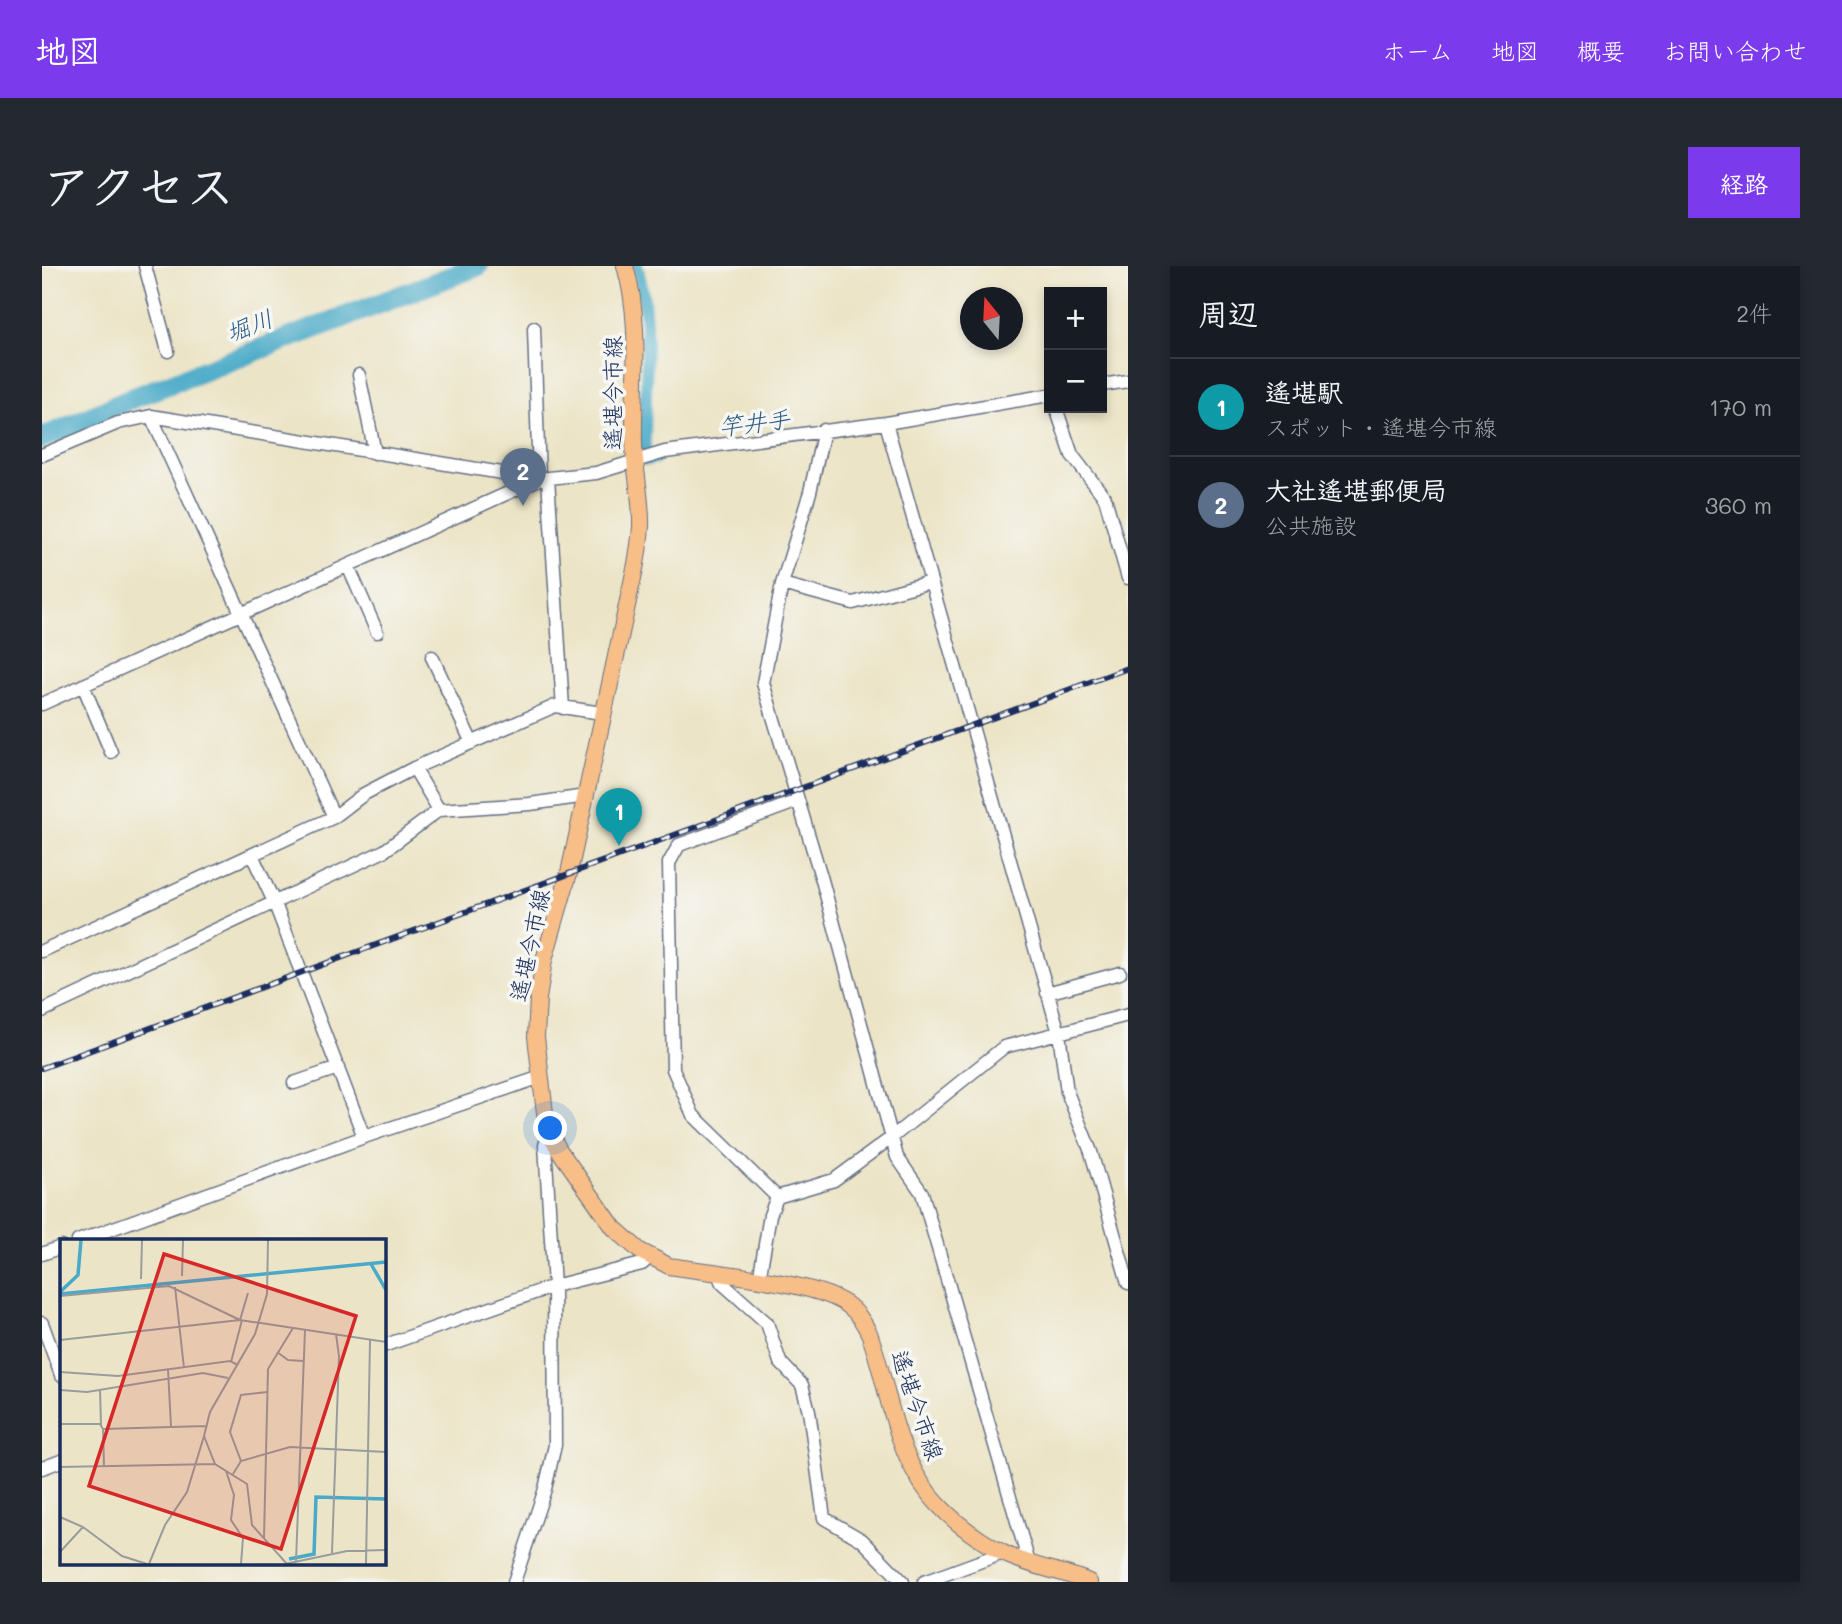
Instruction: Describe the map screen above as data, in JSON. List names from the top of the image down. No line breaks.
{"streets":{"main road":["遙堪今市線"]},"water":["堀川","竿井手"],"north":"top","page":{"header":"地図","nav":["ホーム","地図","概要","お問い合わせ"],"title":"アクセス","buttons":"経路","heading":["周辺","2件"],"map_buttons":["+","−"],"list":[{"mark":"1","name":"遙堪駅","note":"スポット · 遙堪今市線","value":"170 m"},{"mark":"2","name":"大社遙堪郵便局","note":"公共施設","value":"360 m"}],"pins":["2","1"]}}
